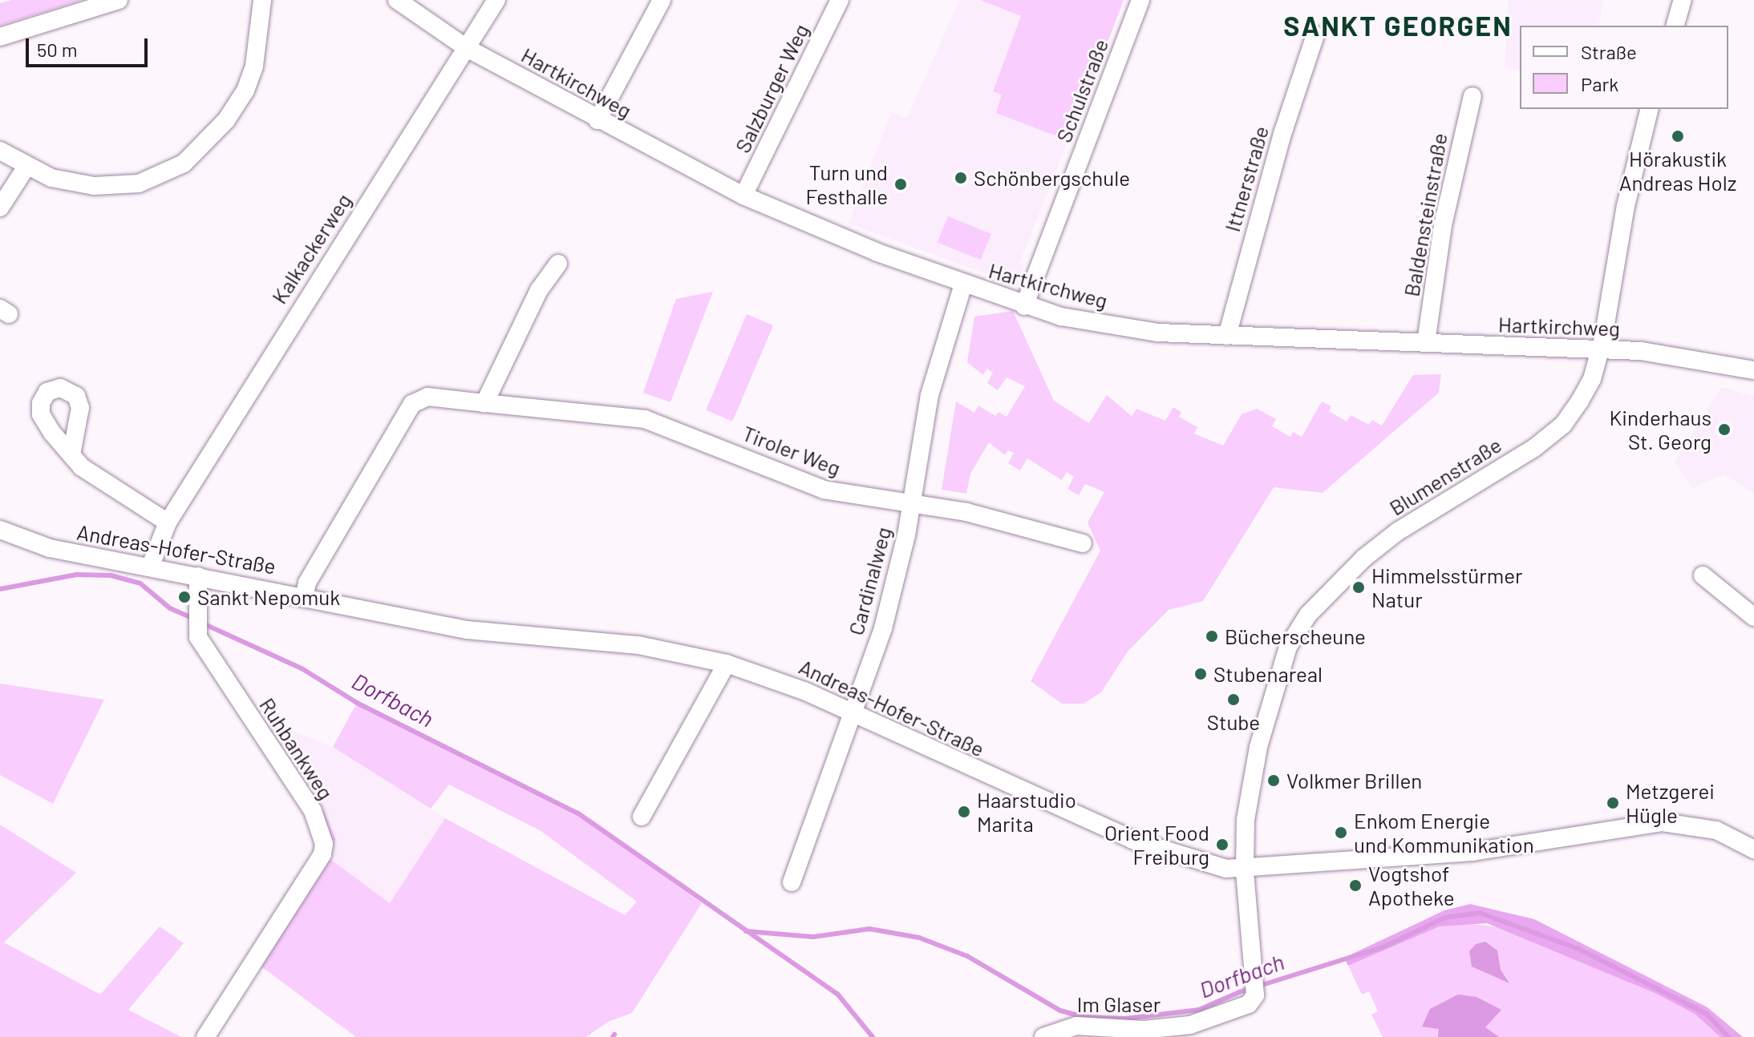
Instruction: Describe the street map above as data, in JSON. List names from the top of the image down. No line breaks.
{"streets":{"street":["Hartkirchweg","Salzburger Weg","Schulstraße","Ittnerstraße","Baldensteinstraße","Kalkackerweg","Tiroler Weg","Blumenstraße","Andreas-Hofer-Straße","Cardinalweg","Ruhbankweg","Im Glaser"]},"crossings":[["Hartkirchweg","Salzburger Weg"],["Hartkirchweg","Schulstraße"],["Hartkirchweg","Ittnerstraße"],["Hartkirchweg","Baldensteinstraße"],["Hartkirchweg","Kalkackerweg"],["Hartkirchweg","Blumenstraße"],["Hartkirchweg","Cardinalweg"],["Kalkackerweg","Andreas-Hofer-Straße"],["Tiroler Weg","Andreas-Hofer-Straße"],["Tiroler Weg","Cardinalweg"],["Blumenstraße","Andreas-Hofer-Straße"],["Blumenstraße","Im Glaser"],["Andreas-Hofer-Straße","Cardinalweg"],["Andreas-Hofer-Straße","Ruhbankweg"],["Andreas-Hofer-Straße","Im Glaser"]],"districts":["SANKT GEORGEN"],"water":["Dorfbach"],"places":["Hörakustik Andreas Holz","Schönbergschule","Turn und Festhalle","Kinderhaus St. Georg","Himmelsstürmer Natur","Sankt Nepomuk","Bücherscheune","Stubenareal","Stube","Volkmer Brillen","Metzgerei Hügle","Haarstudio Marita","Enkom Energie und Kommunikation","Orient Food Freiburg","Vogtshof Apotheke"],"legend":["Straße","Park"],"scale_bar":"50 m"}
